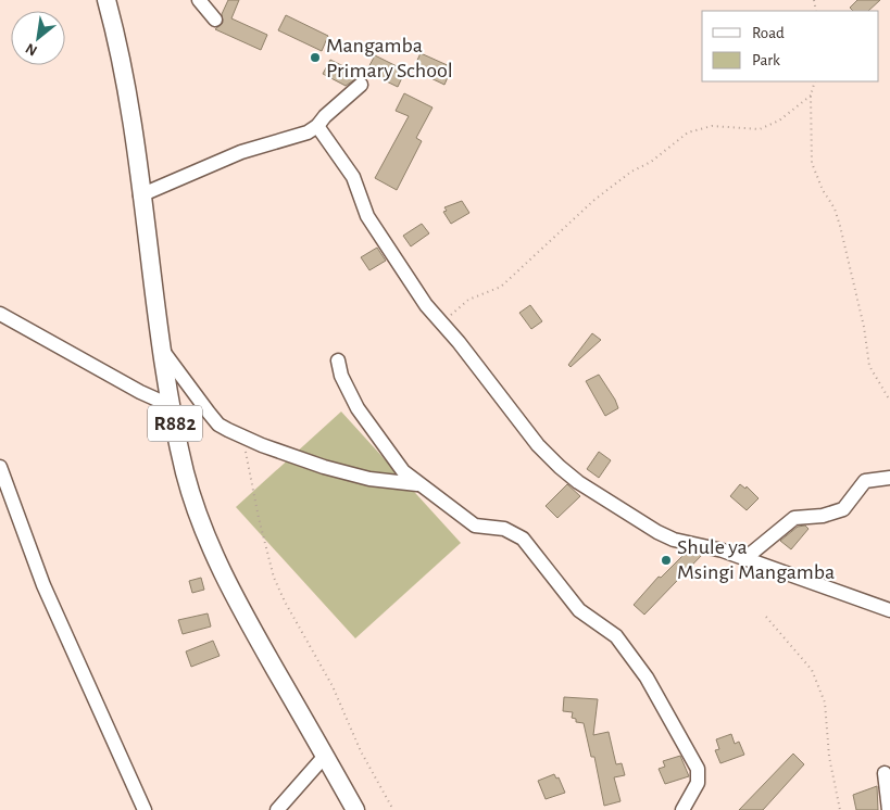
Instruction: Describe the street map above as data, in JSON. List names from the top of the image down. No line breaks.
{"streets":{"main road":["R882"]},"places":["Mangamba Primary School","Shule ya Msingi Mangamba"],"legend":["Road","Park"],"north":"bottom left"}
